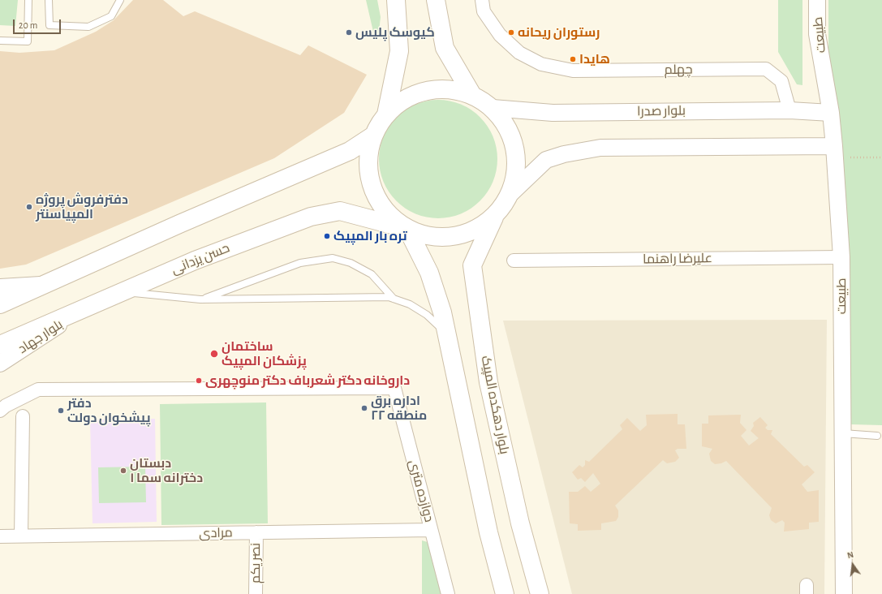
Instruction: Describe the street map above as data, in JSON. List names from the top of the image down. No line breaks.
{"streets":{"main road":["حسن یزدانی","بلوار دهکده المپیک"],"street":["طبیعت","چهلم","بلوار صدرا","علیرضا راهنما","بلوار جهاد","دوازده متری","مرادی","نصر یکم"]},"crossings":[["طبیعت","بلوار صدرا"],["طبیعت","علیرضا راهنما"],["چهلم","بلوار صدرا"],["حسن یزدانی","بلوار جهاد"],["دوازده متری","مرادی"],["مرادی","نصر یکم"]],"places":["کیوسک پلیس","رستوران ریحانه","هایدا","دفترفروش پروژه المپیاسنتر","تره بار المپیک","ساختمان پزشکان المپیک","داروخانه دکتر شعرباف دکتر منوچهری","اداره برق منطقه ۲۲","دفتر پیشخوان دولت","دبستان دخترانه سما ۱"],"scale_bar":"20 m","north":"top"}
